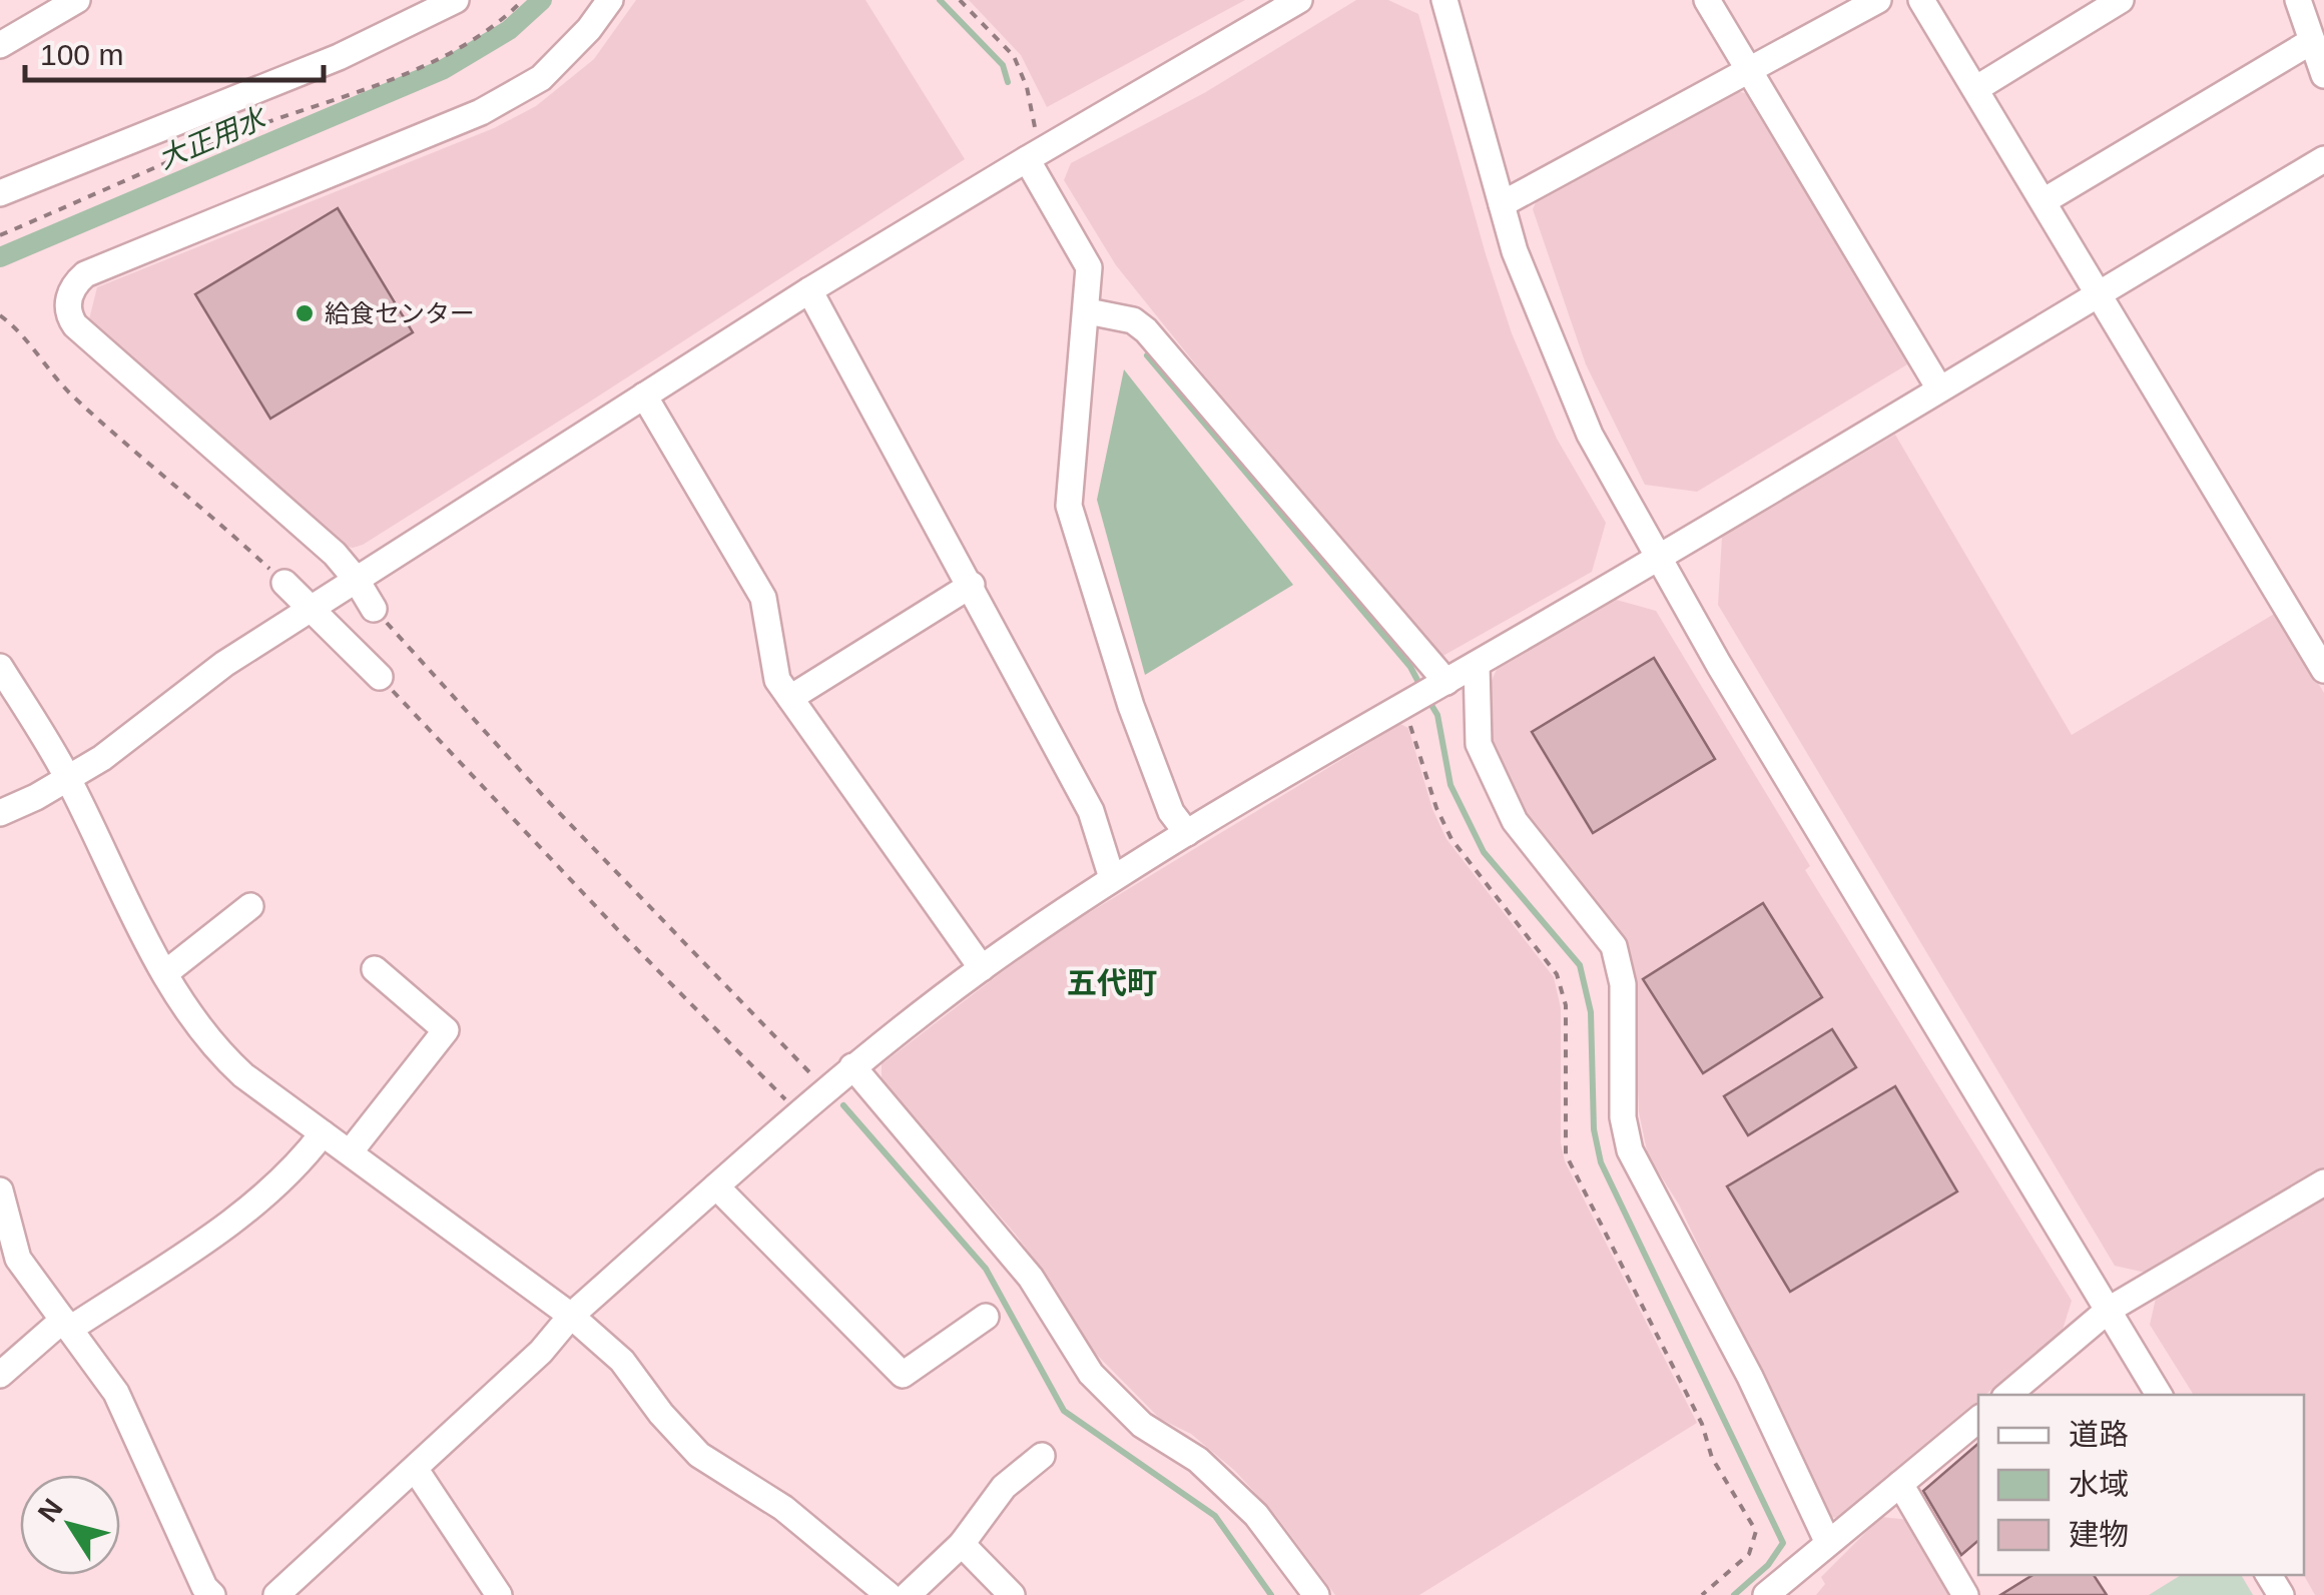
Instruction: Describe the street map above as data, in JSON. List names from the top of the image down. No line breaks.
{"districts":["五代町"],"water":["大正用水"],"places":["給食センター"],"legend":["道路","水域","建物"],"scale_bar":"100 m","north":"top left"}
